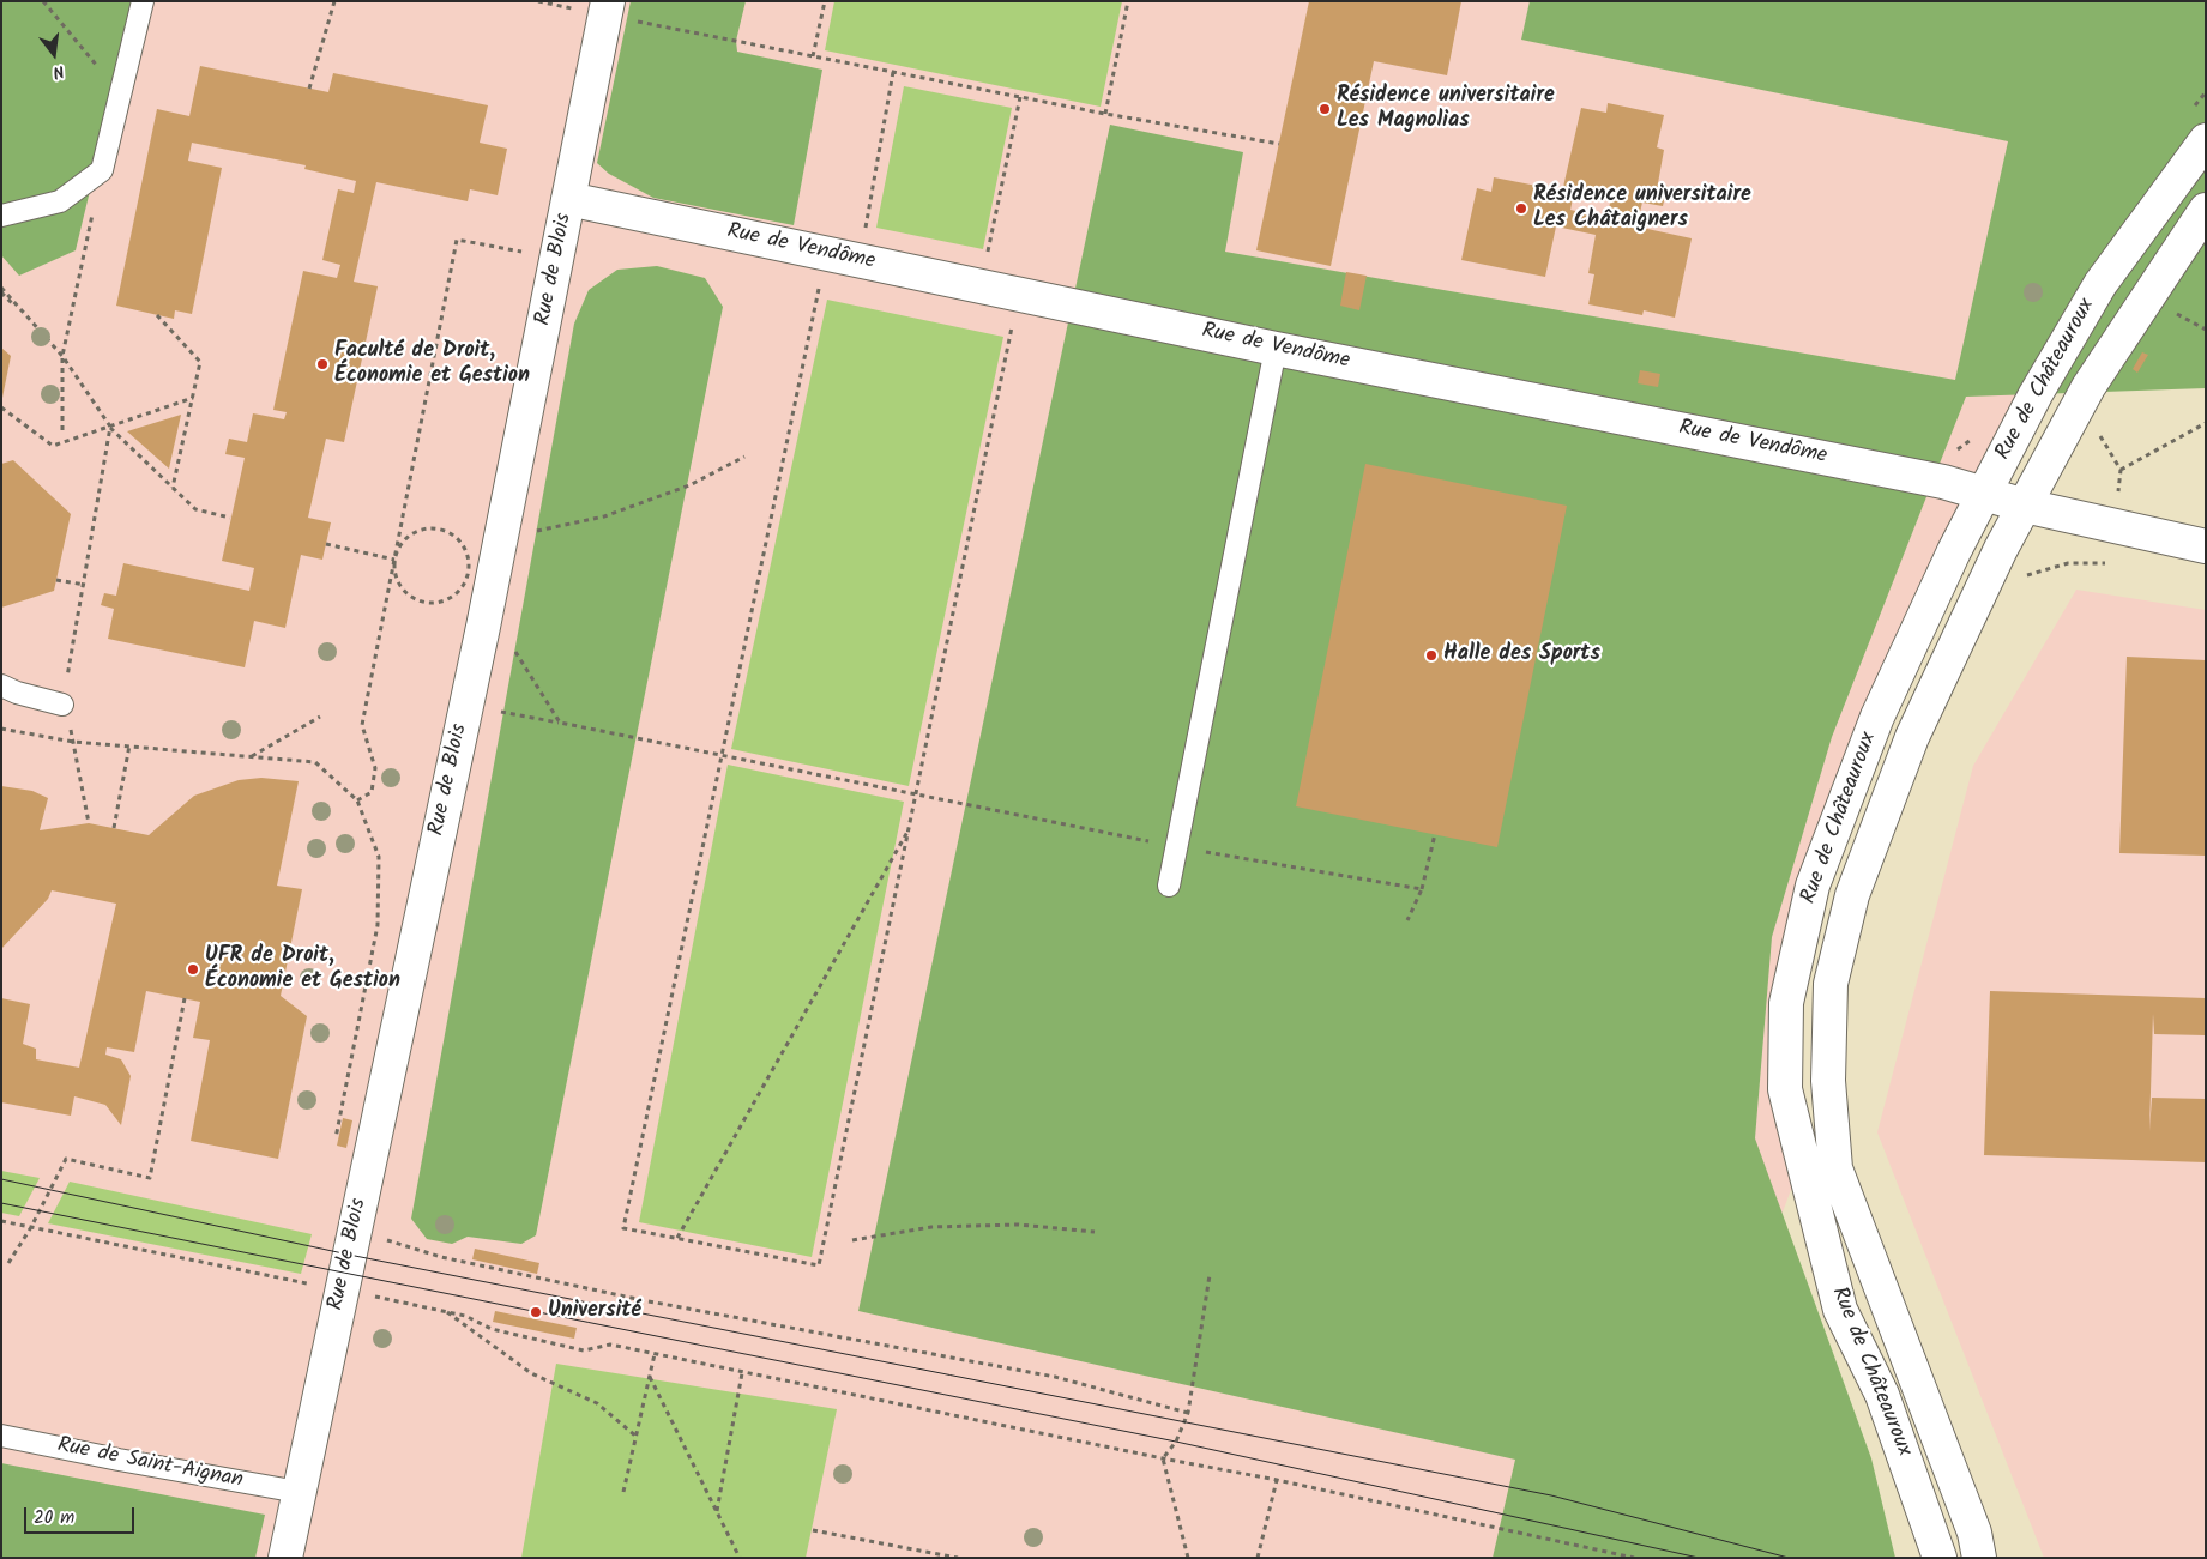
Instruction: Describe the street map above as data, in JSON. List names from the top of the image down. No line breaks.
{"streets":{"street":["Rue de Vendôme","Rue de Blois","Rue de Châteauroux"],"lane":["Rue de Saint-Aignan"]},"crossings":[["Rue de Vendôme","Rue de Blois"],["Rue de Vendôme","Rue de Châteauroux"],["Rue de Blois","Rue de Saint-Aignan"]],"places":["Résidence universitaire Les Magnolias","Résidence universitaire Les Châtaigners","Faculté de Droit, Économie et Gestion","Halle des Sports","UFR de Droit, Économie et Gestion","Université"],"scale_bar":"20 m","north":"bottom"}
